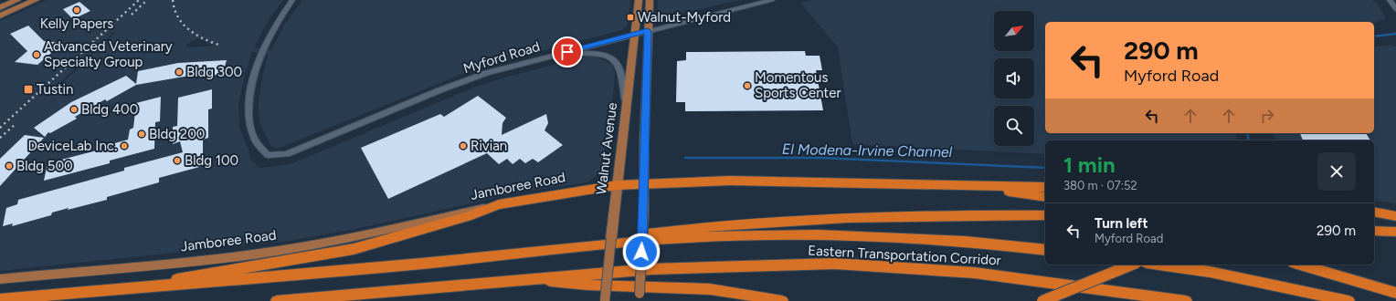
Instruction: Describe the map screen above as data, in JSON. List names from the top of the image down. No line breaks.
{"streets":{"highway":["Jamboree Road","Eastern Transportation Corridor"],"main road":["Walnut Avenue"],"street":["Myford Road"]},"crossings":[["Myford Road","Walnut Avenue"],["Walnut Avenue","Jamboree Road"]],"water":["El Modena-Irvine Channel"],"places":{"other":["Kelly Papers","Advanced Veterinary Specialty Group","Bldg 300","Momentous Sports Center","Bldg 400","Bldg 200","DeviceLab Inc.","Rivian","Bldg 100","Bldg 500"],"transit":["Walnut-Myford","Tustin"]},"north":"top right","page":{"turn":["290 m","Myford Road"],"heading":["1 min","380 m · 07:52"],"list":[{"name":"Turn left","note":"Myford Road","value":"290 m"}]}}
